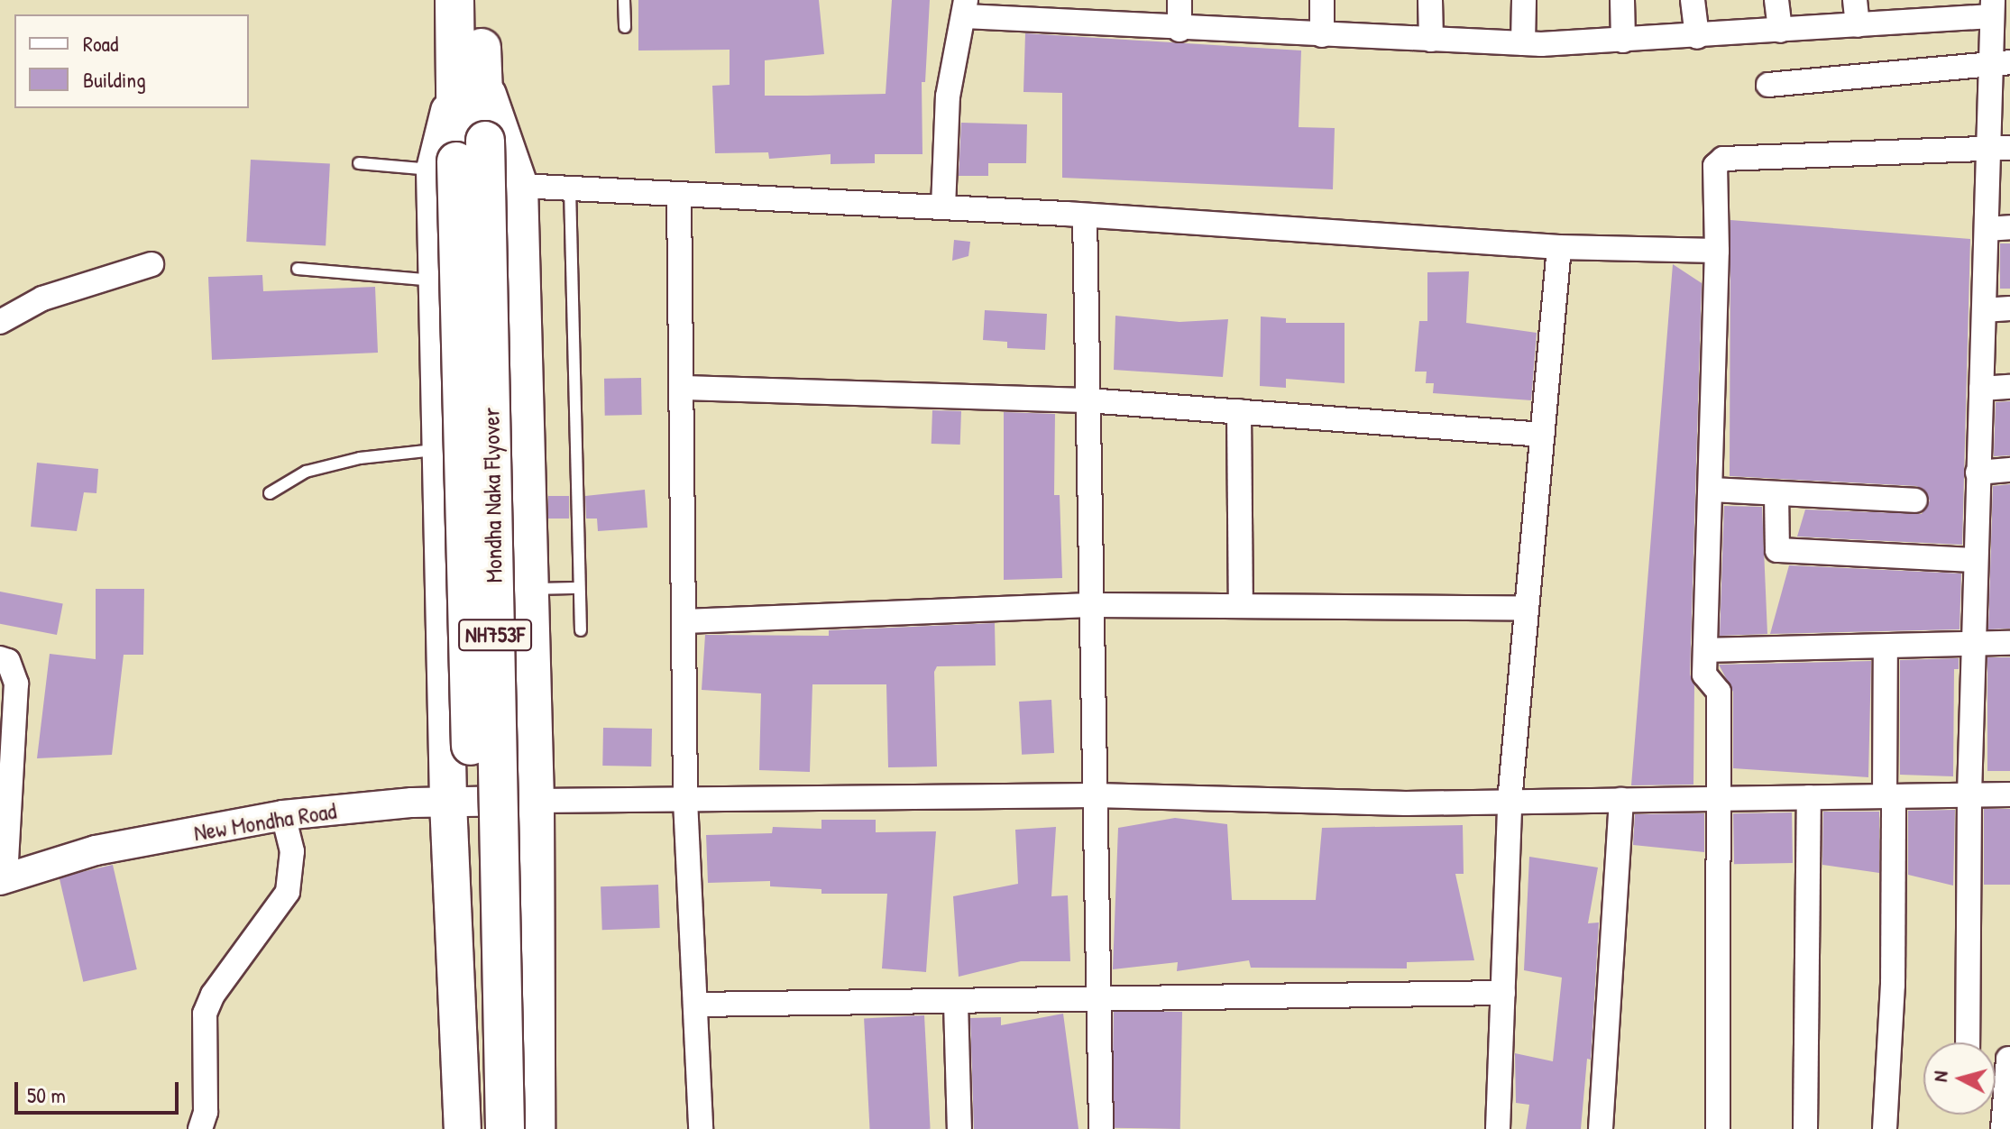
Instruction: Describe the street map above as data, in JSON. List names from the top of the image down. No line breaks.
{"streets":{"highway":["Mondha Naka Flyover","NH753F"],"street":["New Mondha Road"]},"crossings":[["Mondha Naka Flyover","NH753F"]],"legend":["Road","Building"],"scale_bar":"50 m","north":"left"}
